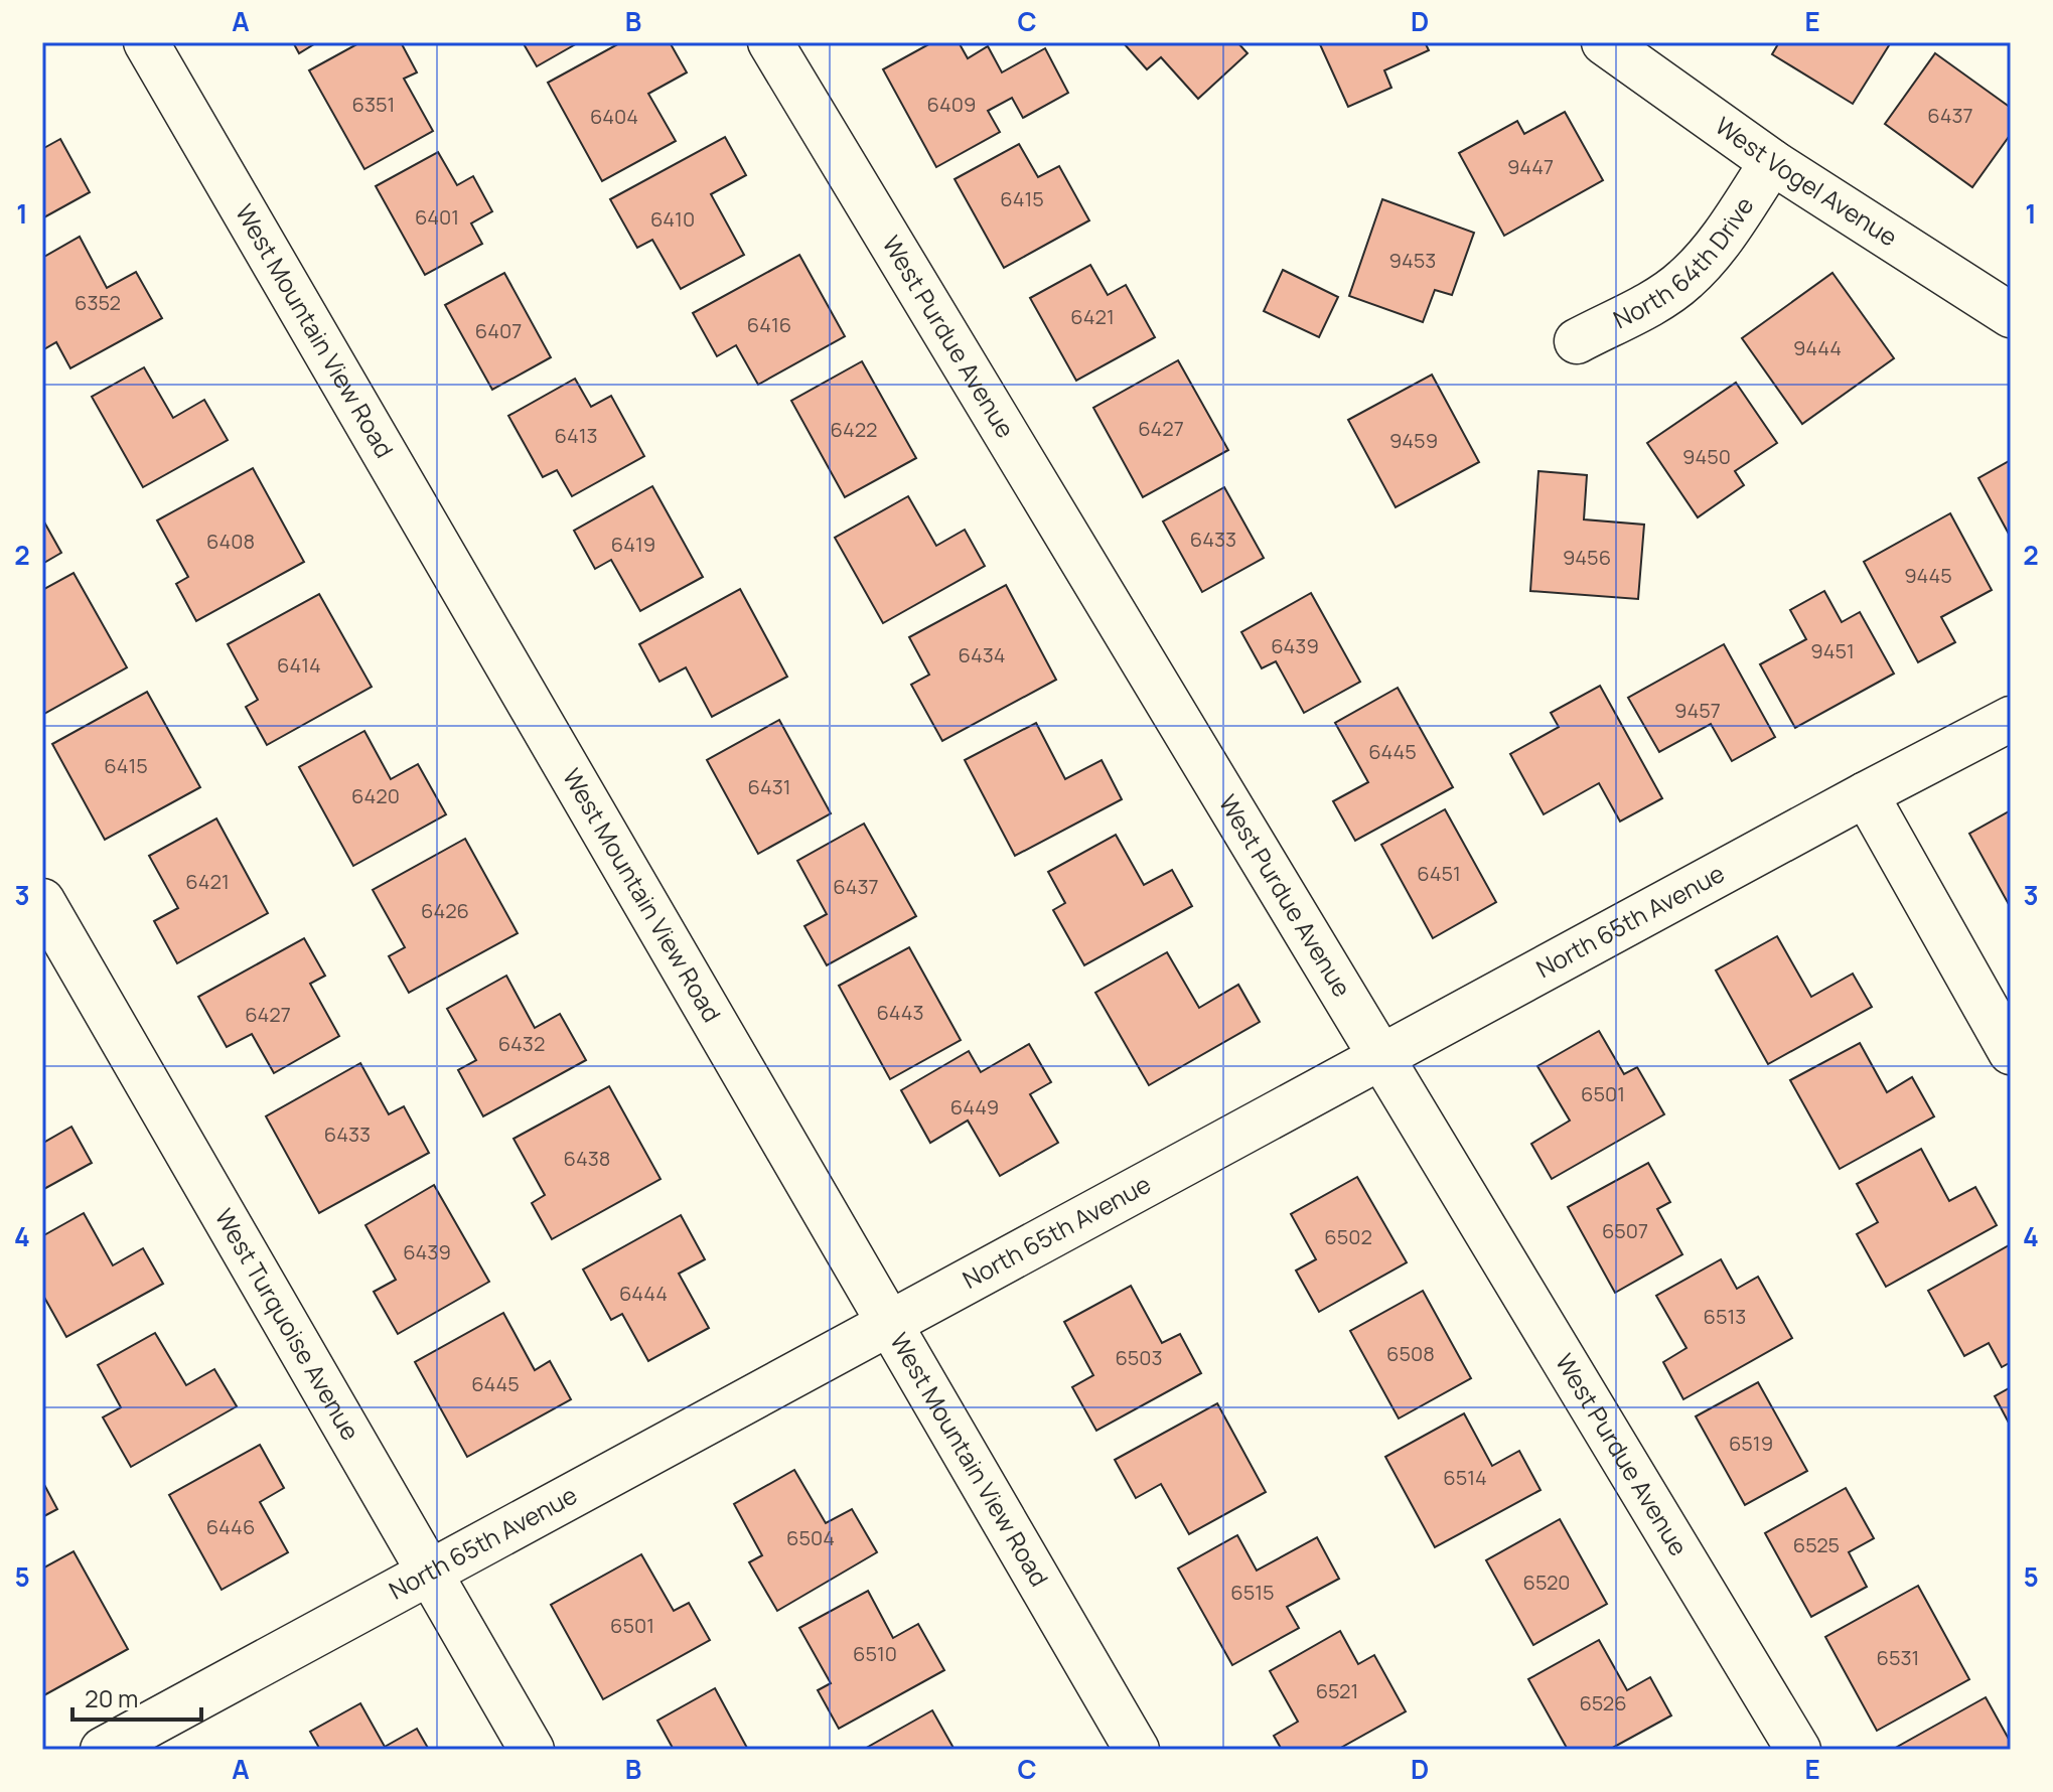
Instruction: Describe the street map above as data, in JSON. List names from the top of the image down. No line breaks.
{"streets":{"street":["West Vogel Avenue","North 64th Drive","West Mountain View Road","West Purdue Avenue","North 65th Avenue","West Turquoise Avenue"]},"crossings":[["West Vogel Avenue","North 64th Drive"],["West Mountain View Road","North 65th Avenue"],["West Purdue Avenue","North 65th Avenue"],["North 65th Avenue","West Turquoise Avenue"]],"house_numbers":["6351","6409","6437","6404","9447","6415","6401","6410","9453","6352","6421","6416","6407","9444","6427","6422","6413","9459","9450","6433","6408","6419","9456","9445","6439","9451","6434","6414","9457","6445","6415","6431","6420","6451","6421","6437","6426","6443","6427","6432","6501","6449","6433","6438","6507","6502","6439","6444","6513","6508","6503","6445","6519","6514","6446","6504","6525","6520","6515","6501","6510","6531","6521","6526"],"scale_bar":"20 m","grid":{"columns":["A","B","C","D","E"],"rows":["1","2","3","4","5"]}}
